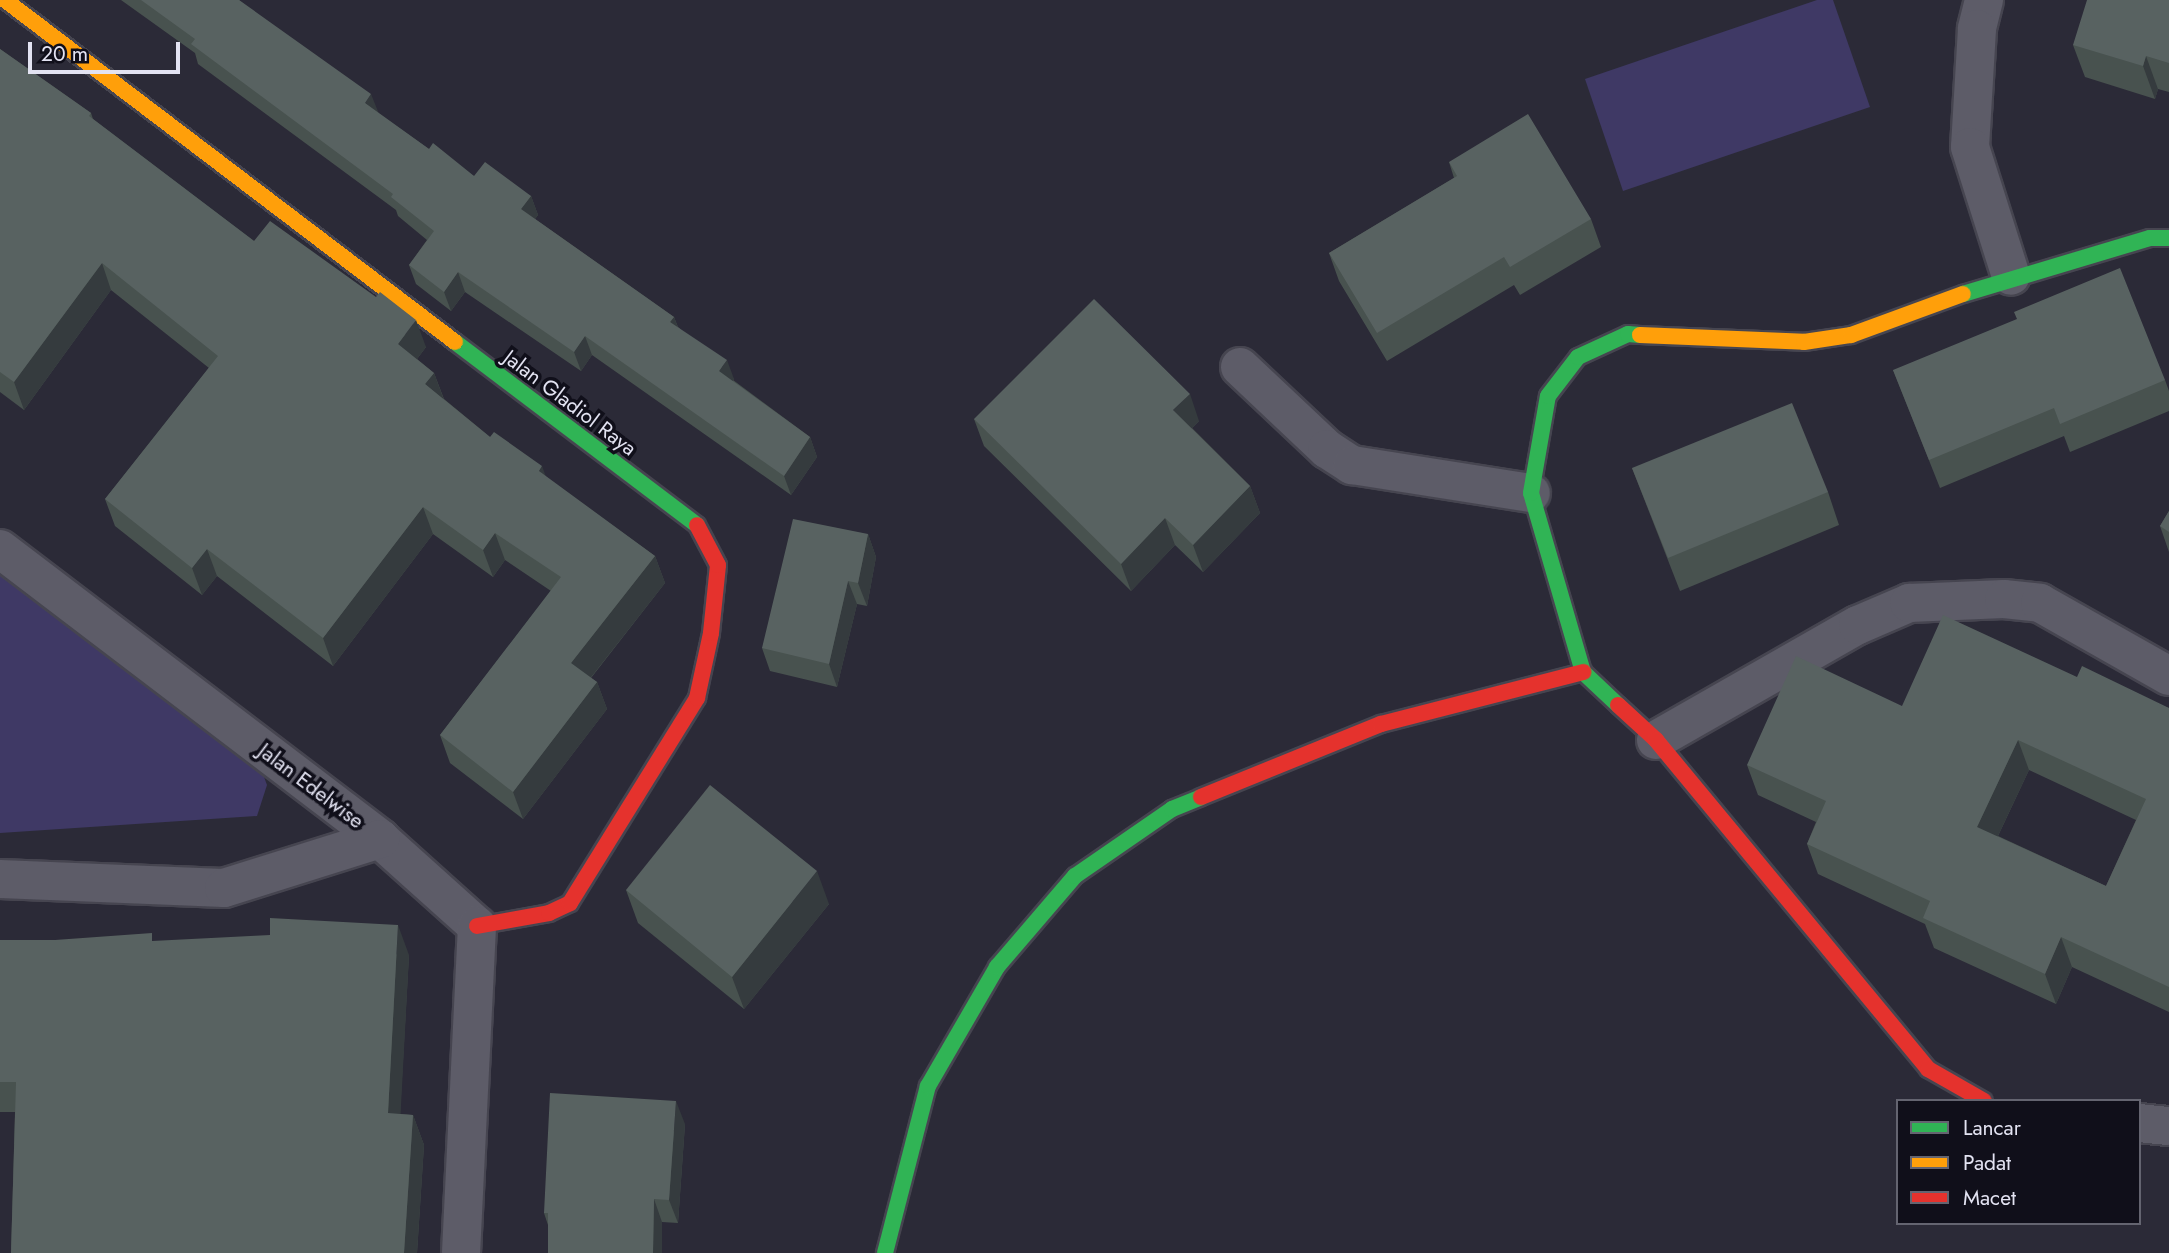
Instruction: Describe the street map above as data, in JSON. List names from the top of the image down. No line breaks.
{"streets":{"street":["Jalan Gladiol Raya","Jalan Edelwise"]},"legend":["Lancar","Padat","Macet"],"scale_bar":"20 m"}
